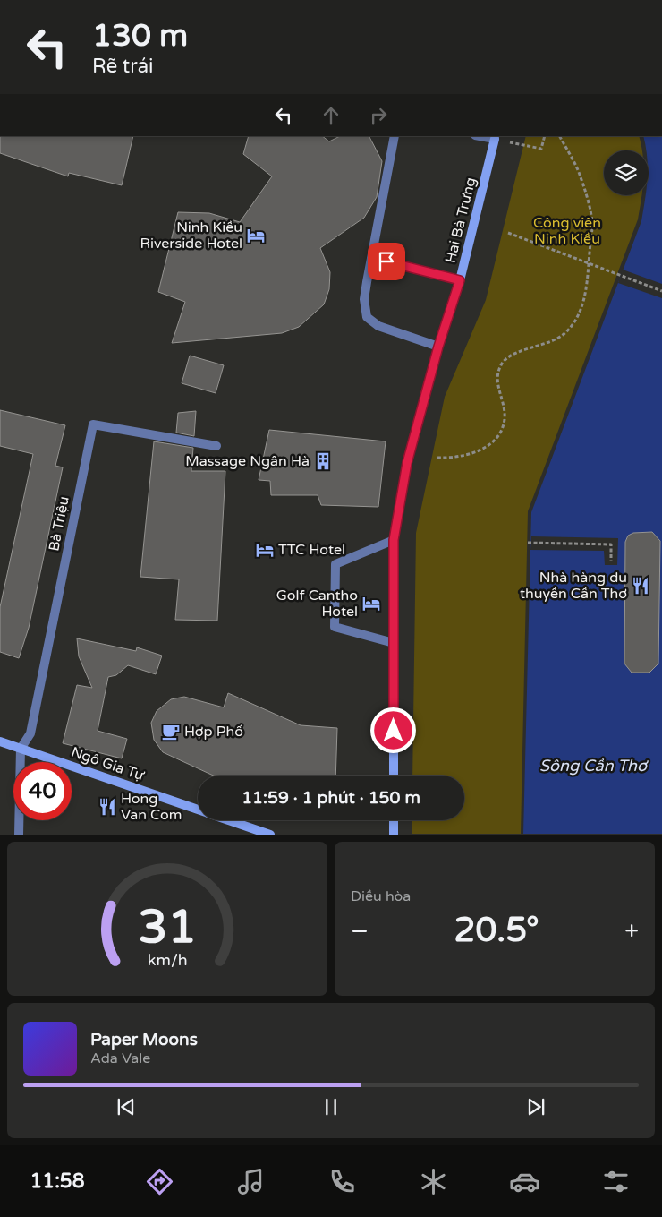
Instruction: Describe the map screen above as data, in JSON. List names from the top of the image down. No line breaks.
{"streets":{"street":["Hai Bà Trưng","Bà Triệu","Ngô Gia Tự"]},"crossings":[["Bà Triệu","Ngô Gia Tự"]],"water":["Sông Cần Thơ"],"parks":["Công viên Ninh Kiều"],"places":{"hotel":["Ninh Kiều Riverside Hotel","TTC Hotel","Golf Cantho Hotel"],"building":["Massage Ngân Hà"],"restaurant":["Nhà hàng du thuyền Cần Thơ","Hong Van Com"],"cafe":["Hợp Phố"]},"page":{"turn":["130 m","Rẽ trái"],"limit":"40","trip":"11:59 · 1 phút · 150 m","tile":"Điều hòa","heat":["−","20.5°","+"],"song":["Paper Moons","Ada Vale"],"tabs":"11:58","gauge":["31","km/h"]}}
